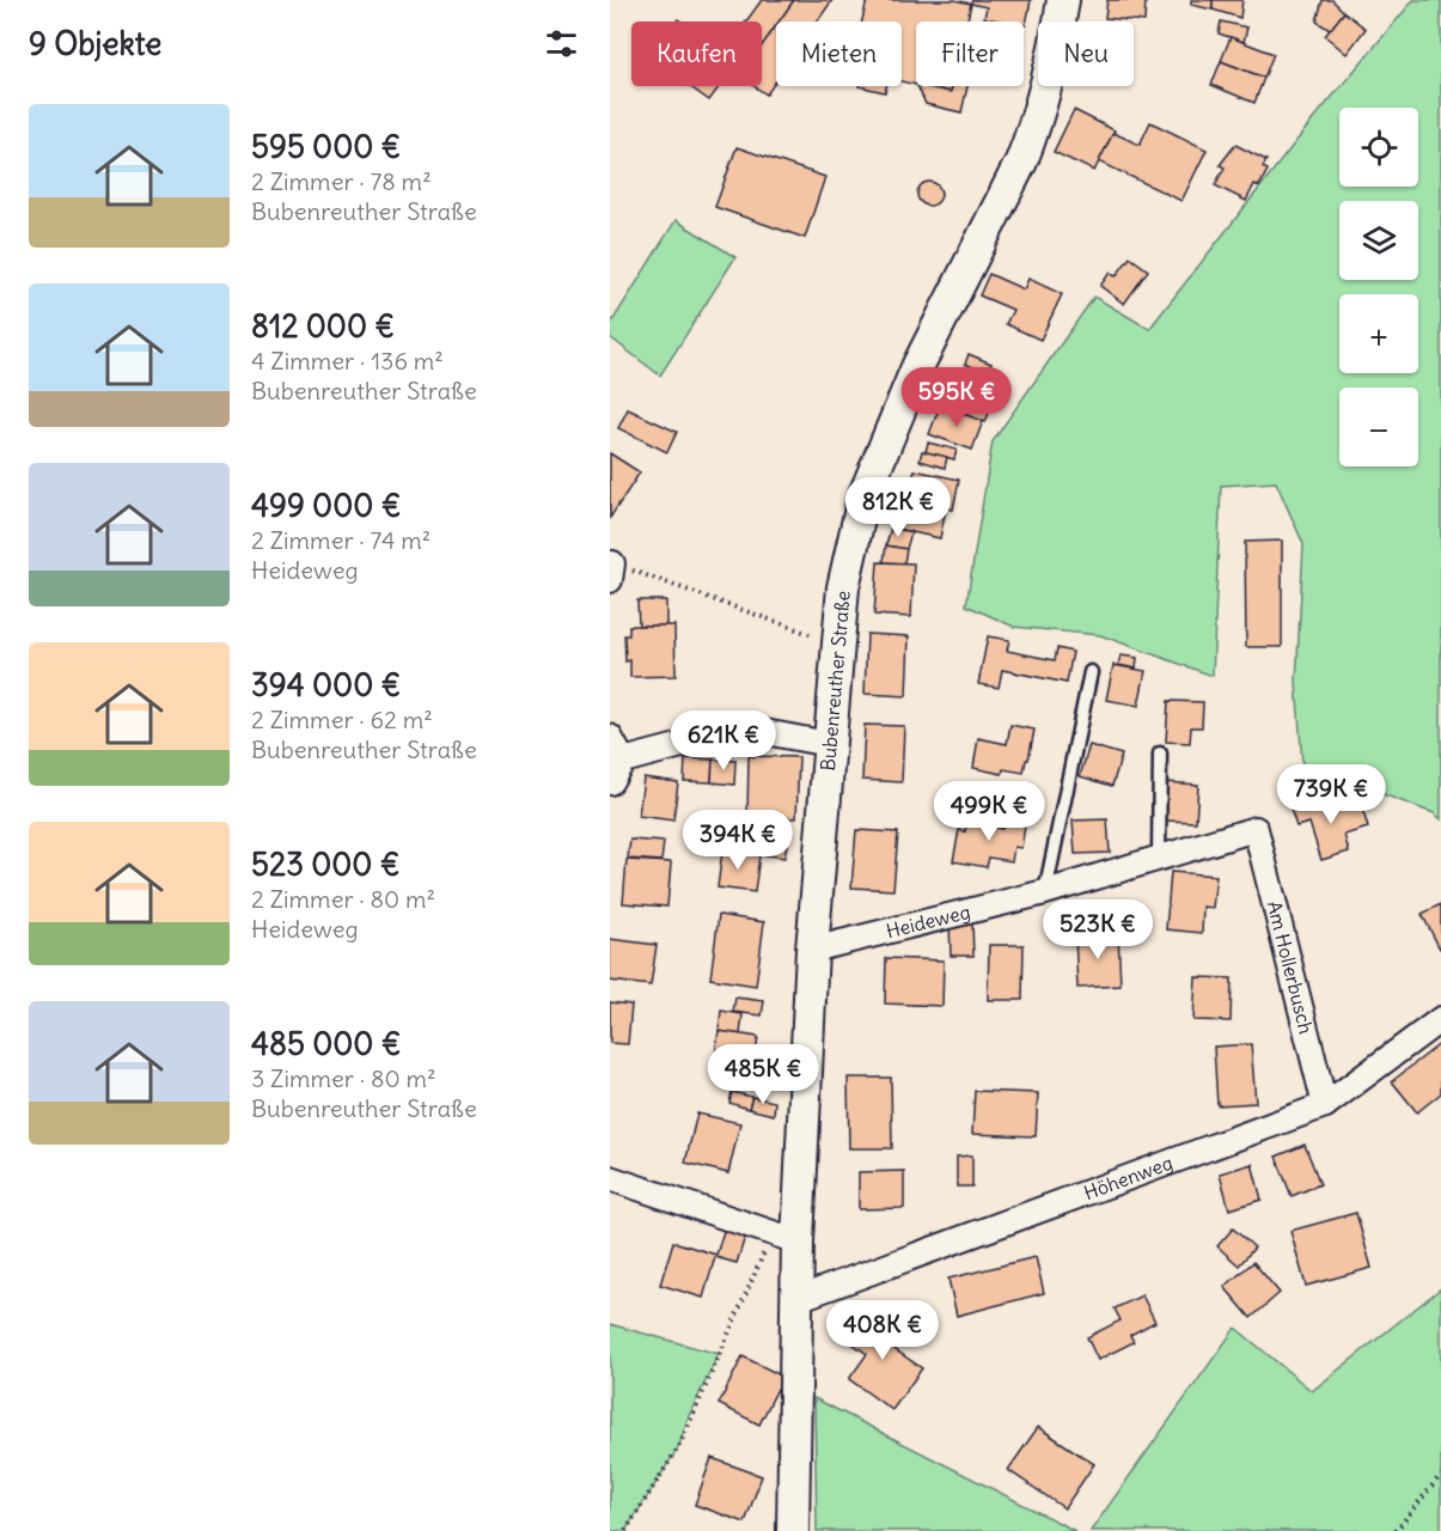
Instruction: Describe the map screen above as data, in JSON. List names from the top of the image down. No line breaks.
{"streets":{"street":["Bubenreuther Straße","Heideweg","Am Hollerbusch","Höhenweg"]},"crossings":[["Bubenreuther Straße","Heideweg"],["Bubenreuther Straße","Höhenweg"],["Heideweg","Am Hollerbusch"],["Am Hollerbusch","Höhenweg"]],"page":{"heading":"9 Objekte","chip":["Kaufen","Mieten","Filter","Neu"],"list":[{"name":"595 000 €","note":"2 Zimmer · 78 m² · Bubenreuther Straße"},{"name":"812 000 €","note":"4 Zimmer · 136 m² · Bubenreuther Straße"},{"name":"499 000 €","note":"2 Zimmer · 74 m² · Heideweg"},{"name":"394 000 €","note":"2 Zimmer · 62 m² · Bubenreuther Straße"},{"name":"523 000 €","note":"2 Zimmer · 80 m² · Heideweg"},{"name":"485 000 €","note":"3 Zimmer · 80 m² · Bubenreuther Straße"}],"map_buttons":["+","−"],"price":["595K €","812K €","621K €","739K €","499K €","394K €","523K €","485K €","408K €"]}}
